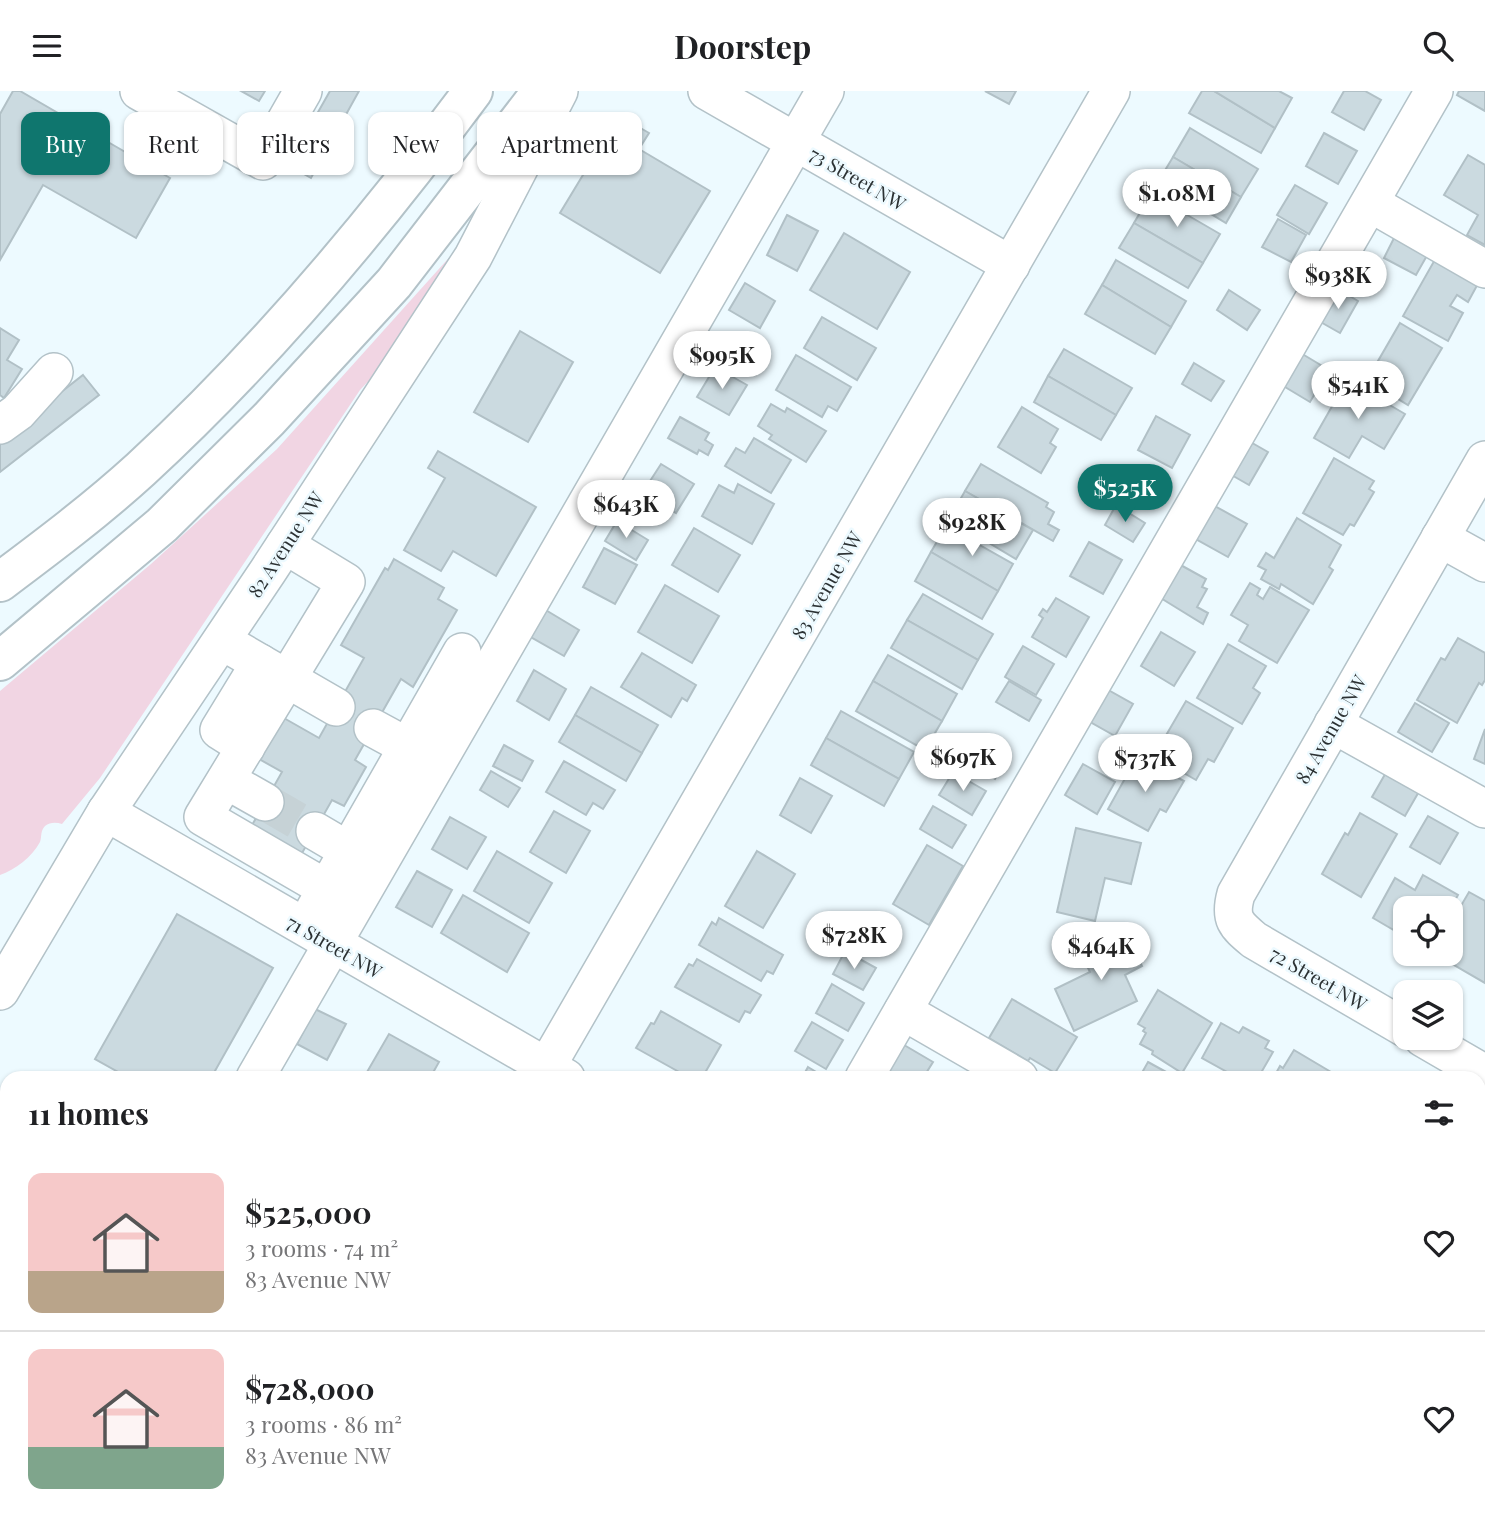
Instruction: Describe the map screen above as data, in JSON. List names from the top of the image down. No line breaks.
{"streets":{"street":["73 Street NW","82 Avenue NW","83 Avenue NW","84 Avenue NW","71 Street NW","72 Street NW"]},"crossings":[["73 Street NW","83 Avenue NW"],["82 Avenue NW","71 Street NW"],["84 Avenue NW","72 Street NW"]],"page":{"header":"Doorstep","chip":["Buy","Rent","Filters","New","Apartment"],"price":["$1.08M","$938K","$995K","$541K","$525K","$643K","$928K","$697K","$737K","$728K","$464K"],"heading":"11 homes","list":[{"name":"$525,000","note":"3 rooms · 74 m² · 83 Avenue NW"},{"name":"$728,000","note":"3 rooms · 86 m² · 83 Avenue NW"}]}}
